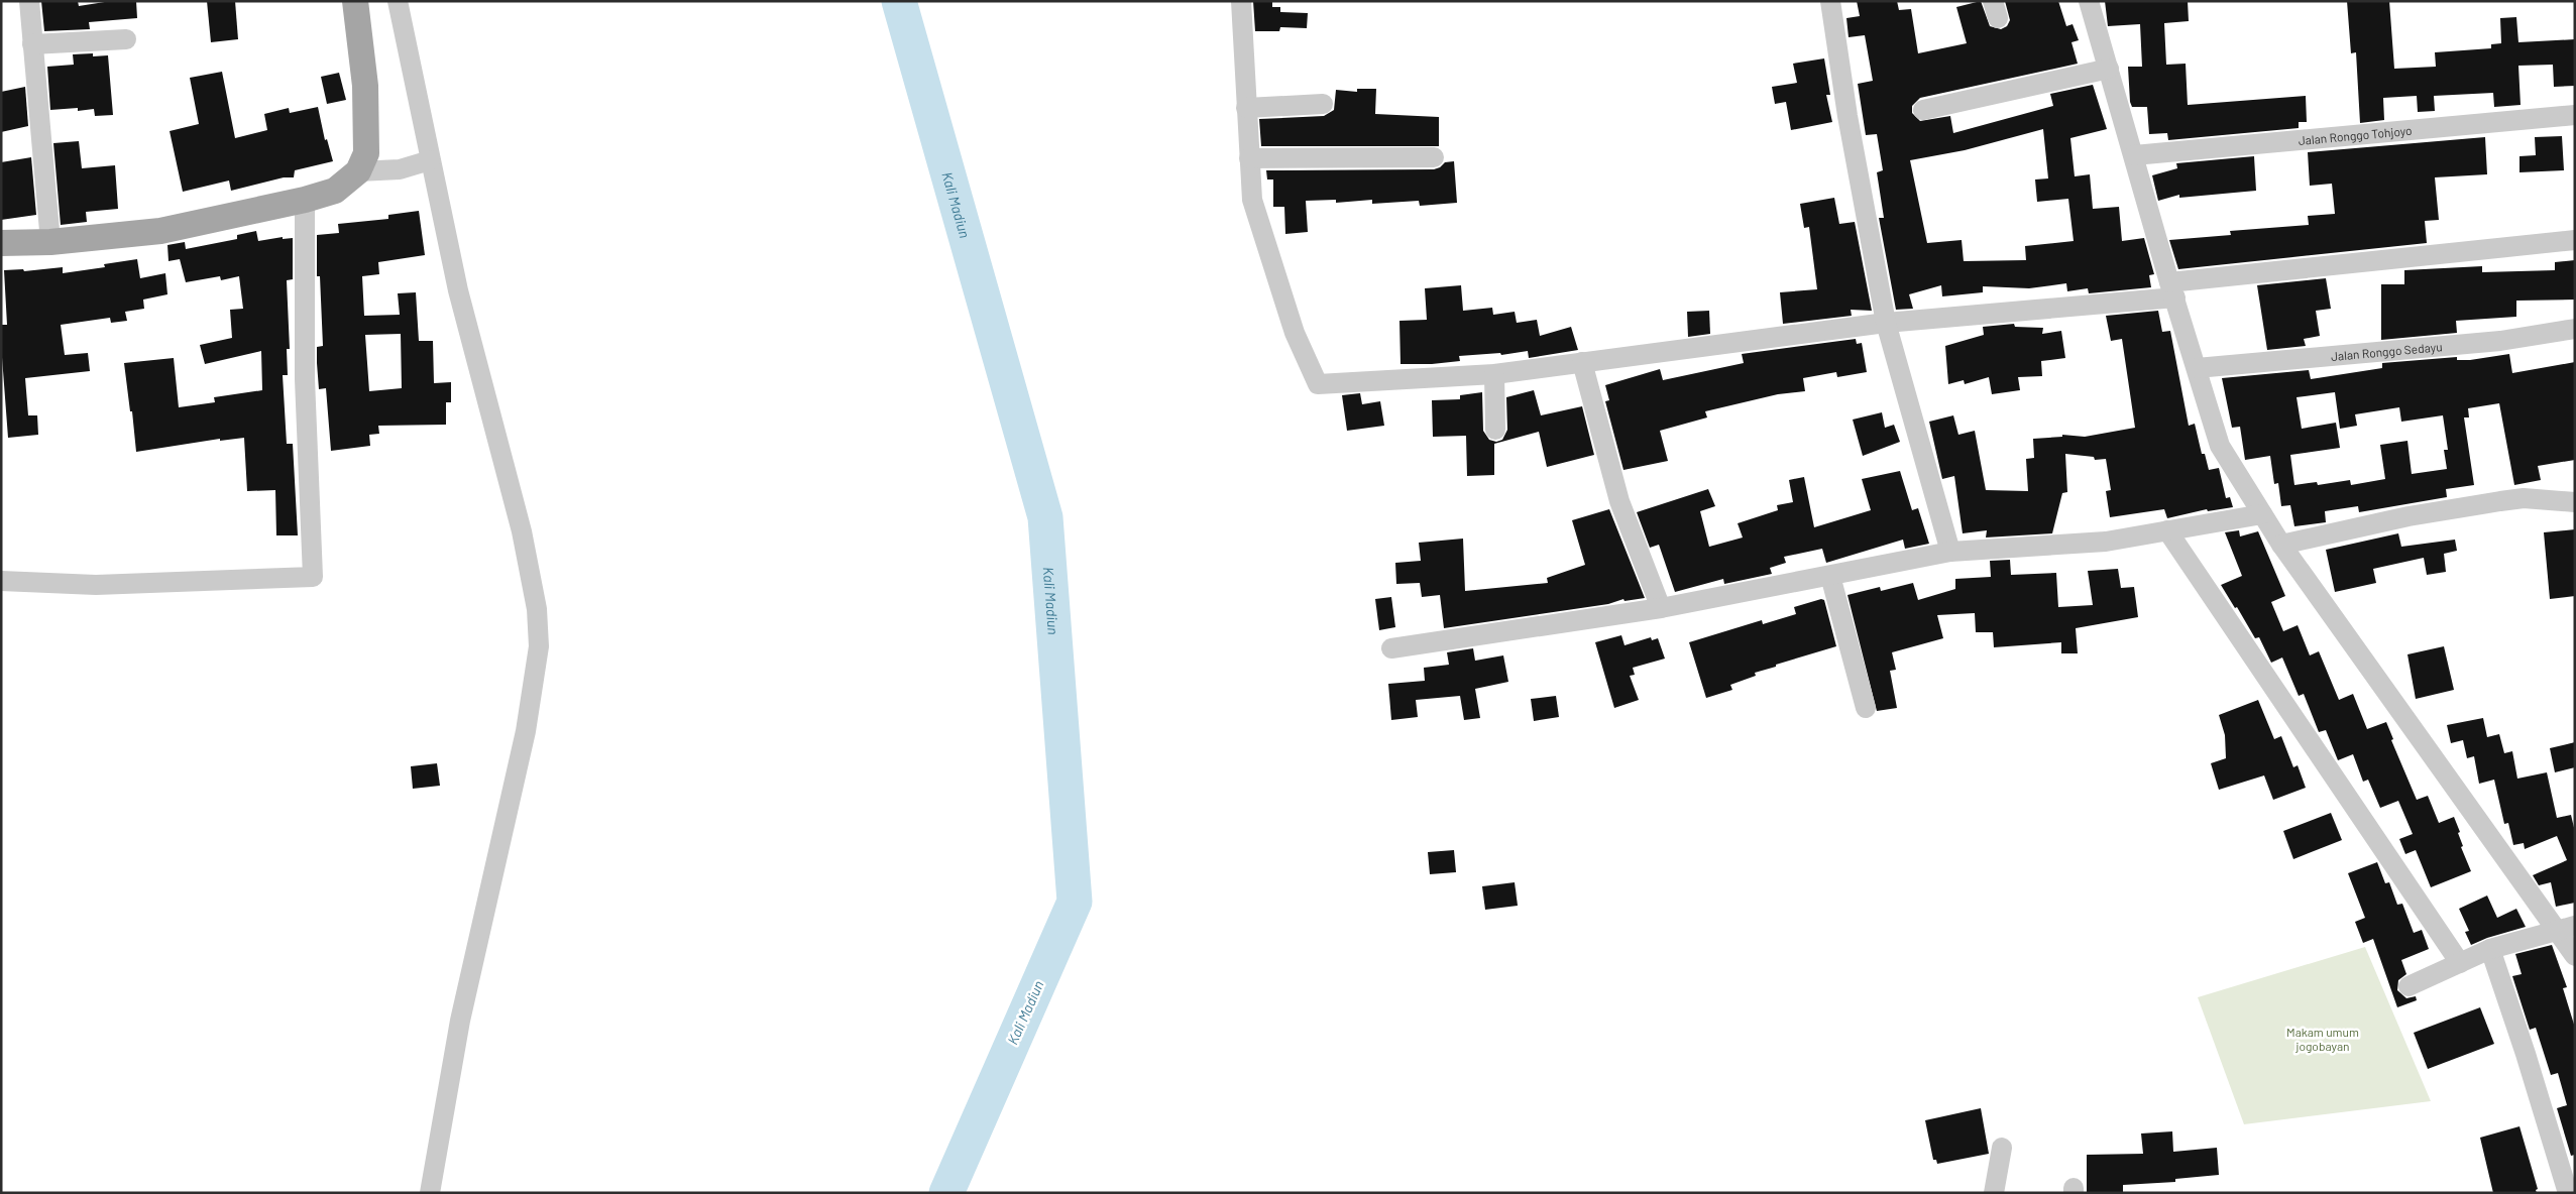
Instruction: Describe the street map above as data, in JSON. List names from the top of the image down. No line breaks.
{"streets":{"street":["Jalan Ronggo Tohjoyo","Jalan Ronggo Sedayu"]},"water":["Kali Madiun"],"parks":["Makam umum jogobayan"]}
